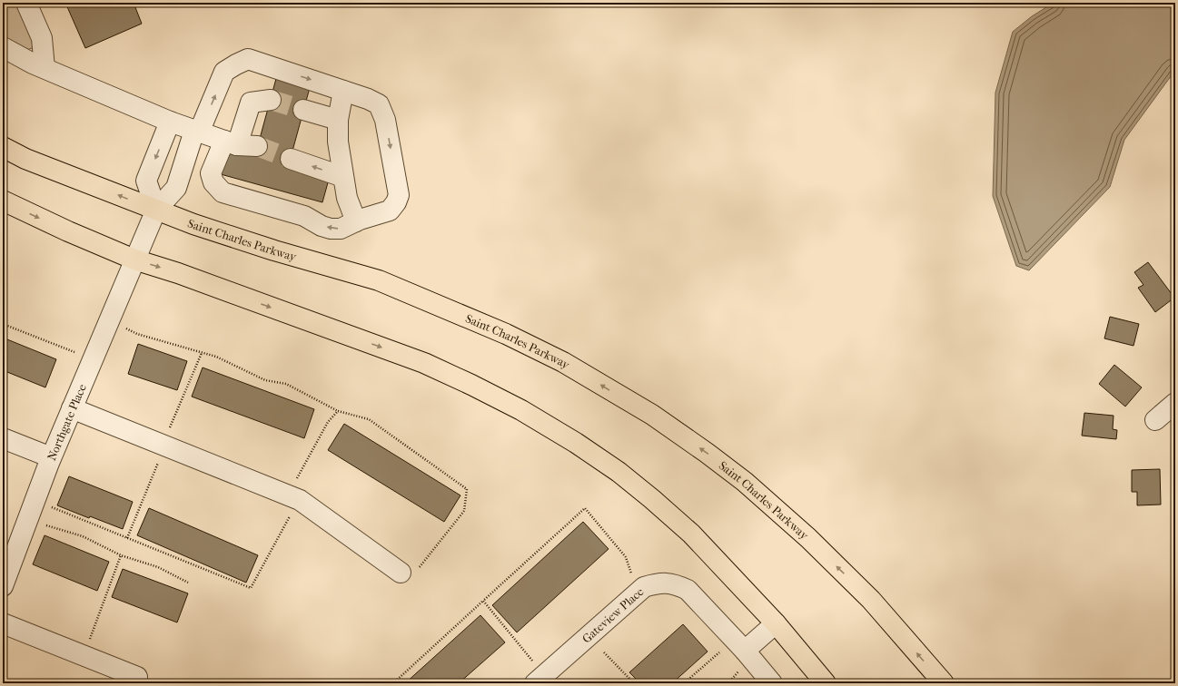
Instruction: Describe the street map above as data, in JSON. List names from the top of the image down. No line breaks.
{"streets":{"main road":["Saint Charles Parkway"],"street":["Northgate Place","Gateview Place"]},"crossings":[["Saint Charles Parkway","Northgate Place"]]}
